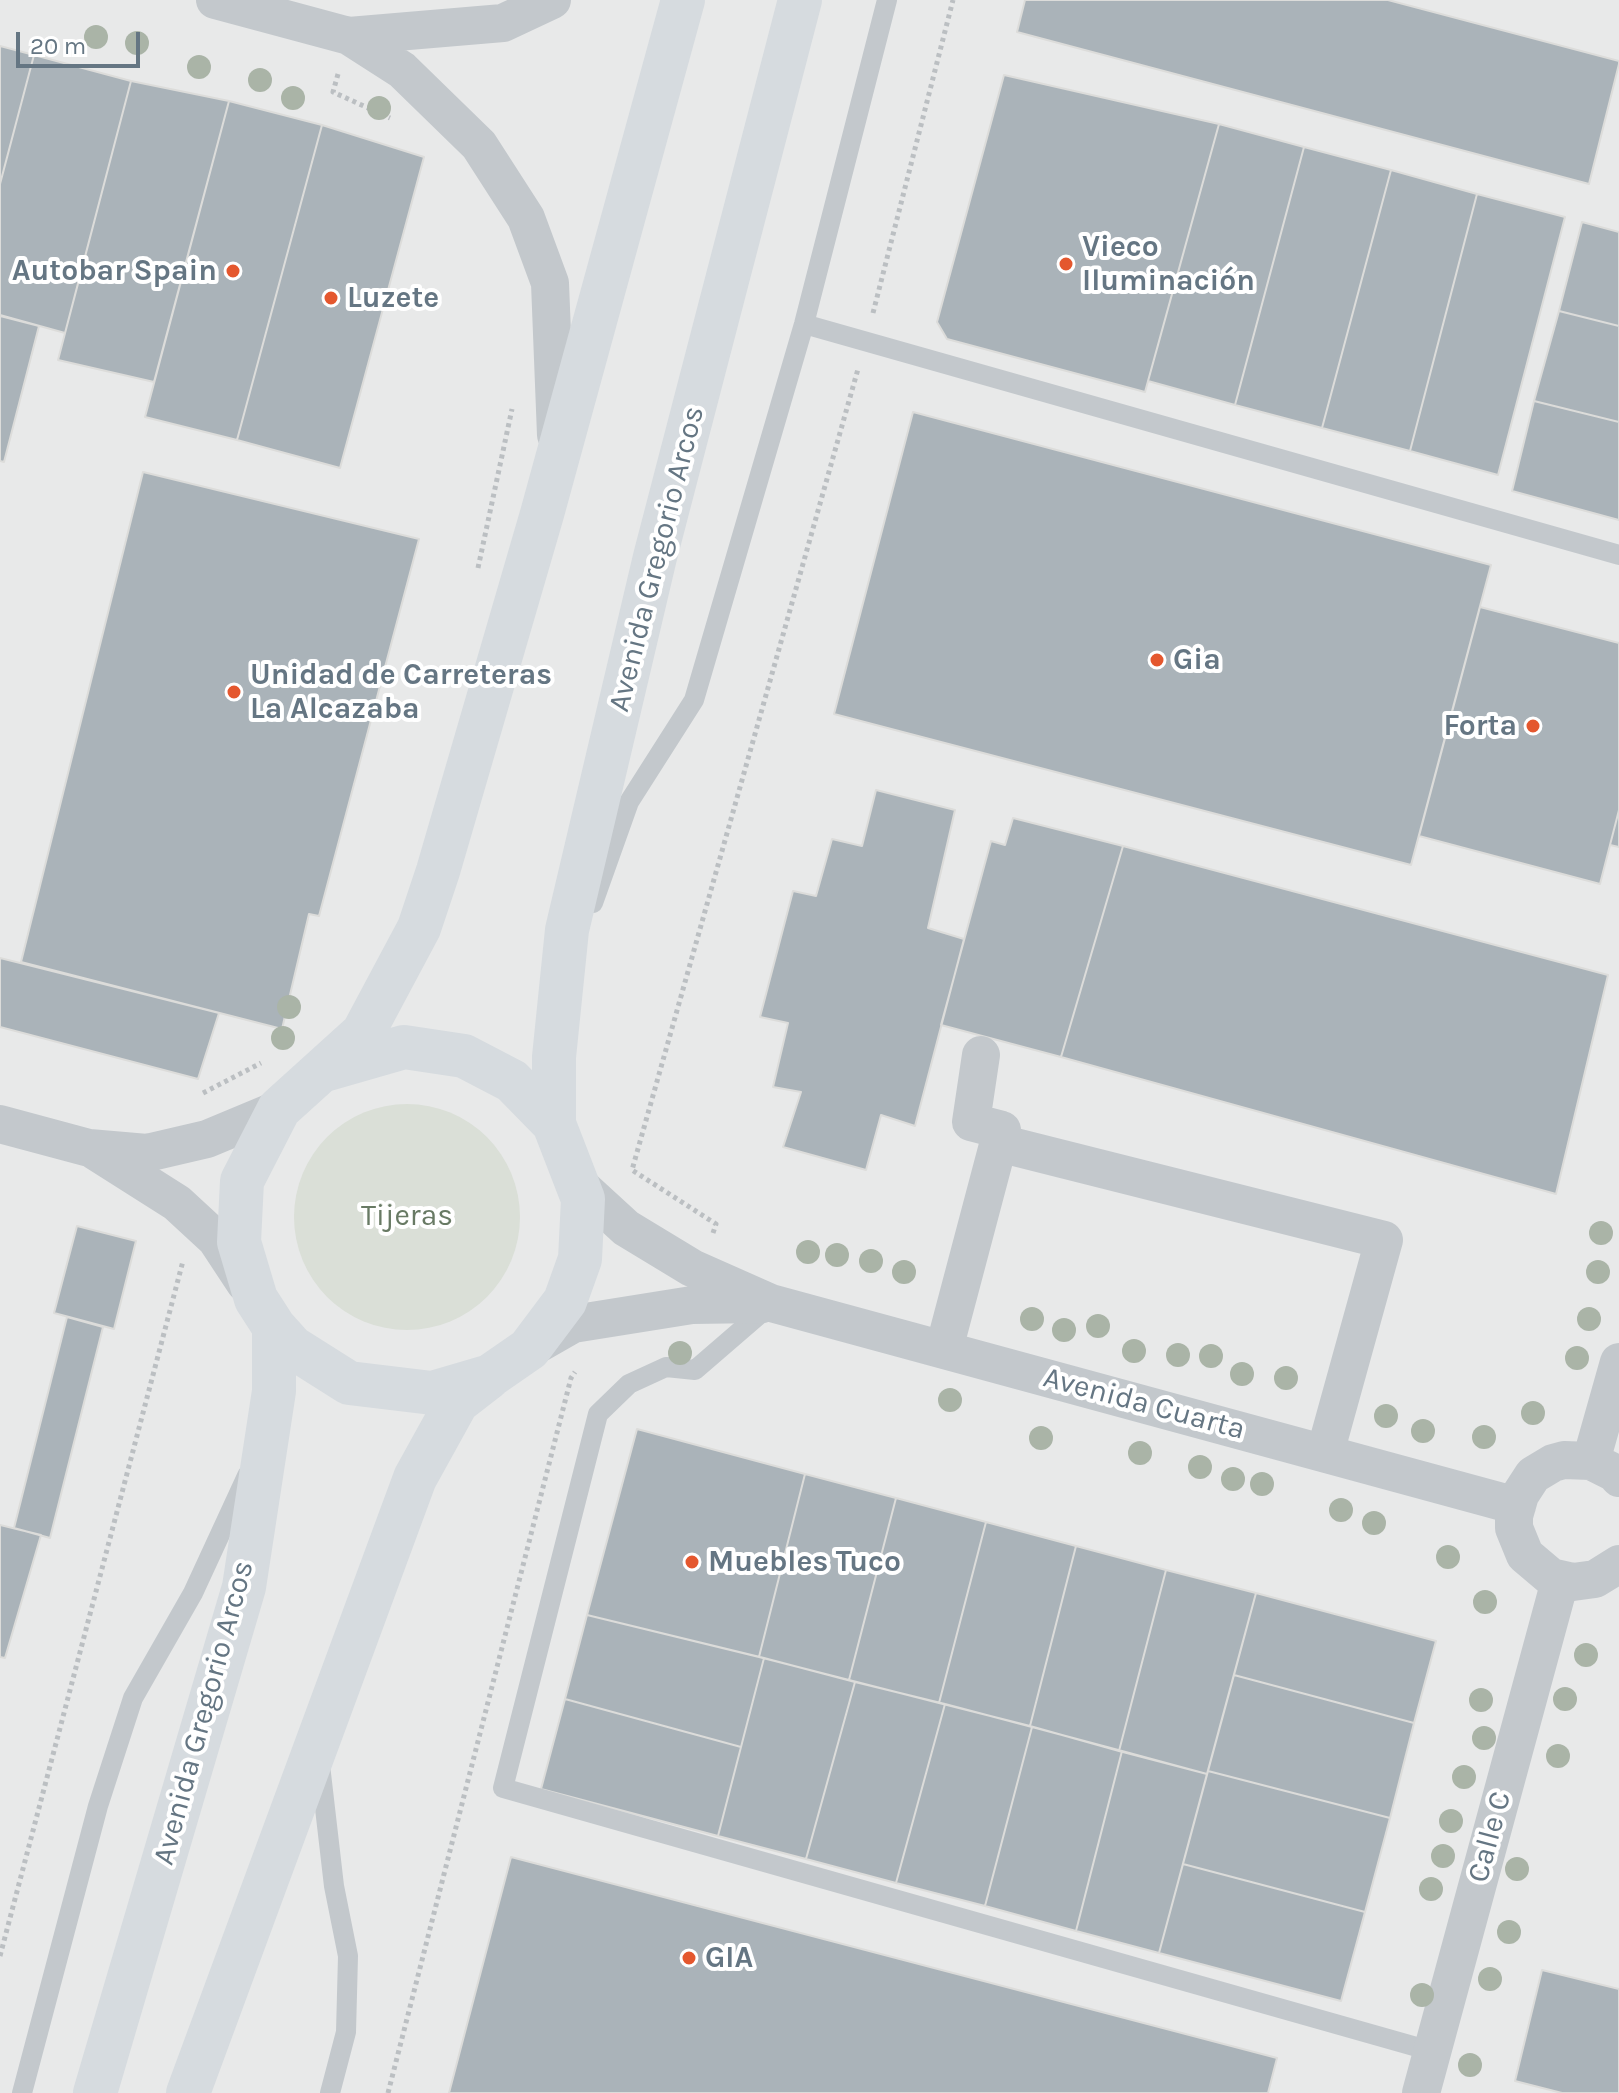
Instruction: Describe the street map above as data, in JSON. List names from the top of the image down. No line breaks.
{"streets":{"main road":["Avenida Gregorio Arcos"],"street":["Avenida Cuarta","Calle C"]},"parks":["Tijeras"],"places":["Vieco Iluminación","Autobar Spain","Luzete","Gia","Unidad de Carreteras La Alcazaba","Forta","Muebles Tuco","GIA"],"scale_bar":"20 m"}
